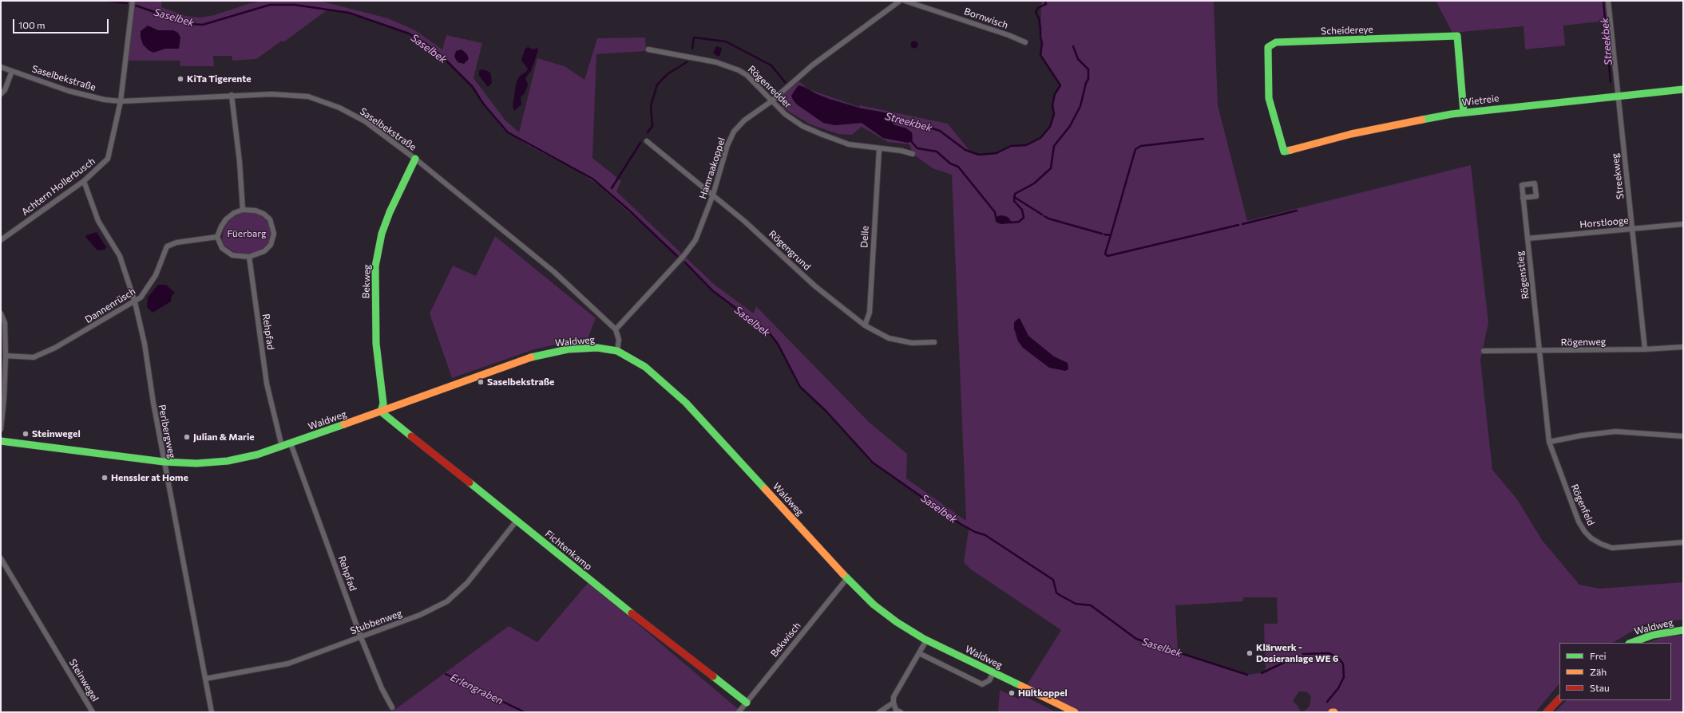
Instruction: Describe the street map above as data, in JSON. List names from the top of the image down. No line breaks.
{"streets":{"street":["Bornwisch","Scheidereye","Saselbekstraße","Rögenredder","Wietreie","Hamraakoppel","Streekweg","Achtern Hollerbusch","Horstlooge","Delle","Rögengrund","Rögenstieg","Bekweg","Dannenrüsch","Rehpfad","Waldweg","Rögenweg","Perlbergweg","Rögenfeld","Fichtenkamp","Stubbenweg","Bekwisch","Steinwegel"]},"crossings":[["Scheidereye","Wietreie"],["Saselbekstraße","Hamraakoppel"],["Saselbekstraße","Achtern Hollerbusch"],["Saselbekstraße","Bekweg"],["Rögenredder","Hamraakoppel"],["Rögenredder","Delle"],["Wietreie","Streekweg"],["Hamraakoppel","Rögengrund"],["Streekweg","Horstlooge"],["Streekweg","Rögenweg"],["Achtern Hollerbusch","Perlbergweg"],["Horstlooge","Rögenstieg"],["Delle","Rögengrund"],["Rögenstieg","Rögenweg"],["Rögenstieg","Rögenfeld"],["Bekweg","Waldweg"],["Bekweg","Fichtenkamp"],["Dannenrüsch","Rehpfad"],["Dannenrüsch","Perlbergweg"],["Rehpfad","Waldweg"],["Rehpfad","Stubbenweg"],["Waldweg","Perlbergweg"],["Waldweg","Fichtenkamp"],["Waldweg","Bekwisch"],["Rögenweg","Rögenfeld"],["Perlbergweg","Stubbenweg"],["Fichtenkamp","Stubbenweg"],["Fichtenkamp","Bekwisch"]],"water":["Saselbek","Streekbek","Erlengraben"],"parks":["Füerbarg"],"places":["KiTa Tigerente","Saselbekstraße","Steinwegel","Julian & Marie","Henssler at Home","Klärwerk - Dosieranlage WE 6","Hültkoppel"],"legend":["Frei","Zäh","Stau"],"scale_bar":"100 m"}
